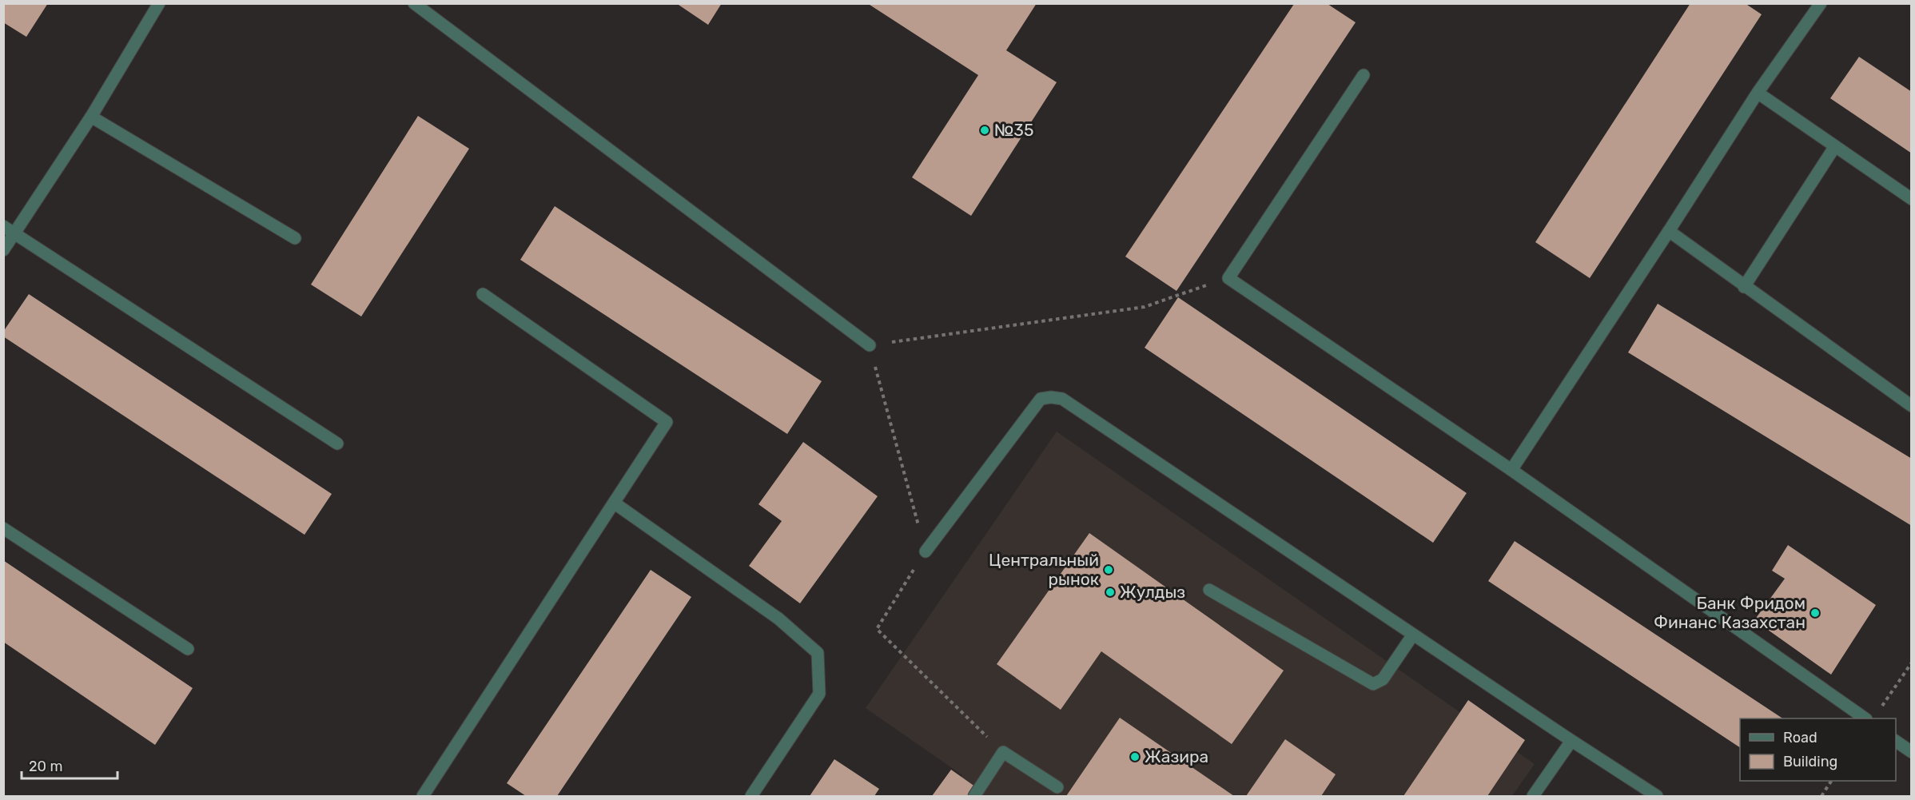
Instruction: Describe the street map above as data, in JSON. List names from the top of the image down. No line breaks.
{"places":["№35","Центральный рынок","Жулдыз","Банк Фридом Финанс Казахстан","Жазира"],"legend":["Road","Building"],"scale_bar":"20 m"}
